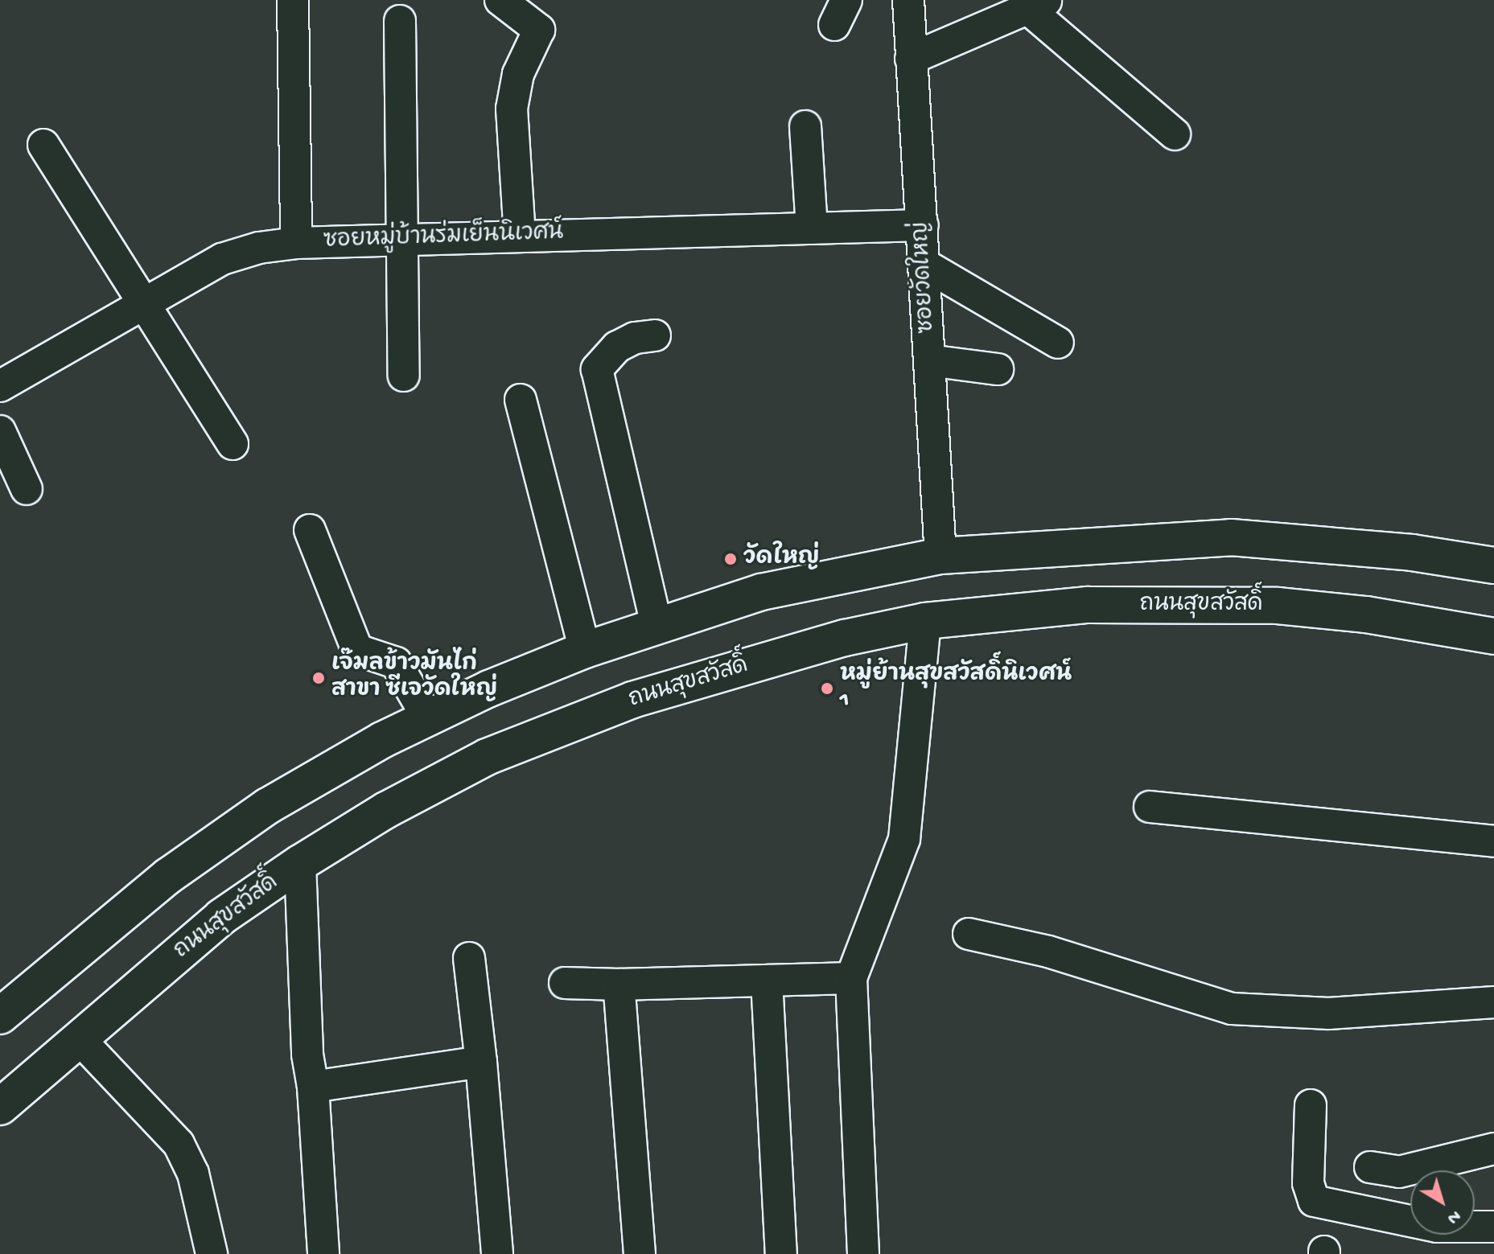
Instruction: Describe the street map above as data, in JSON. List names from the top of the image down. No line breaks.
{"streets":{"main road":["ถนนสุขสวัสดิ์"],"street":["ซอยหมู่บ้านร่มเย็นนิเวศน์","ซอยวัดใหญ่"]},"crossings":[["ซอยหมู่บ้านร่มเย็นนิเวศน์","ซอยวัดใหญ่"]],"places":["วัดใหญ่","เจ๊มลข้าวมันไก่ สาขา ซีเจวัดใหญ่","หมู่ย้านสุขสวัสดิ์นิเวศน์ 1"],"north":"bottom right"}
